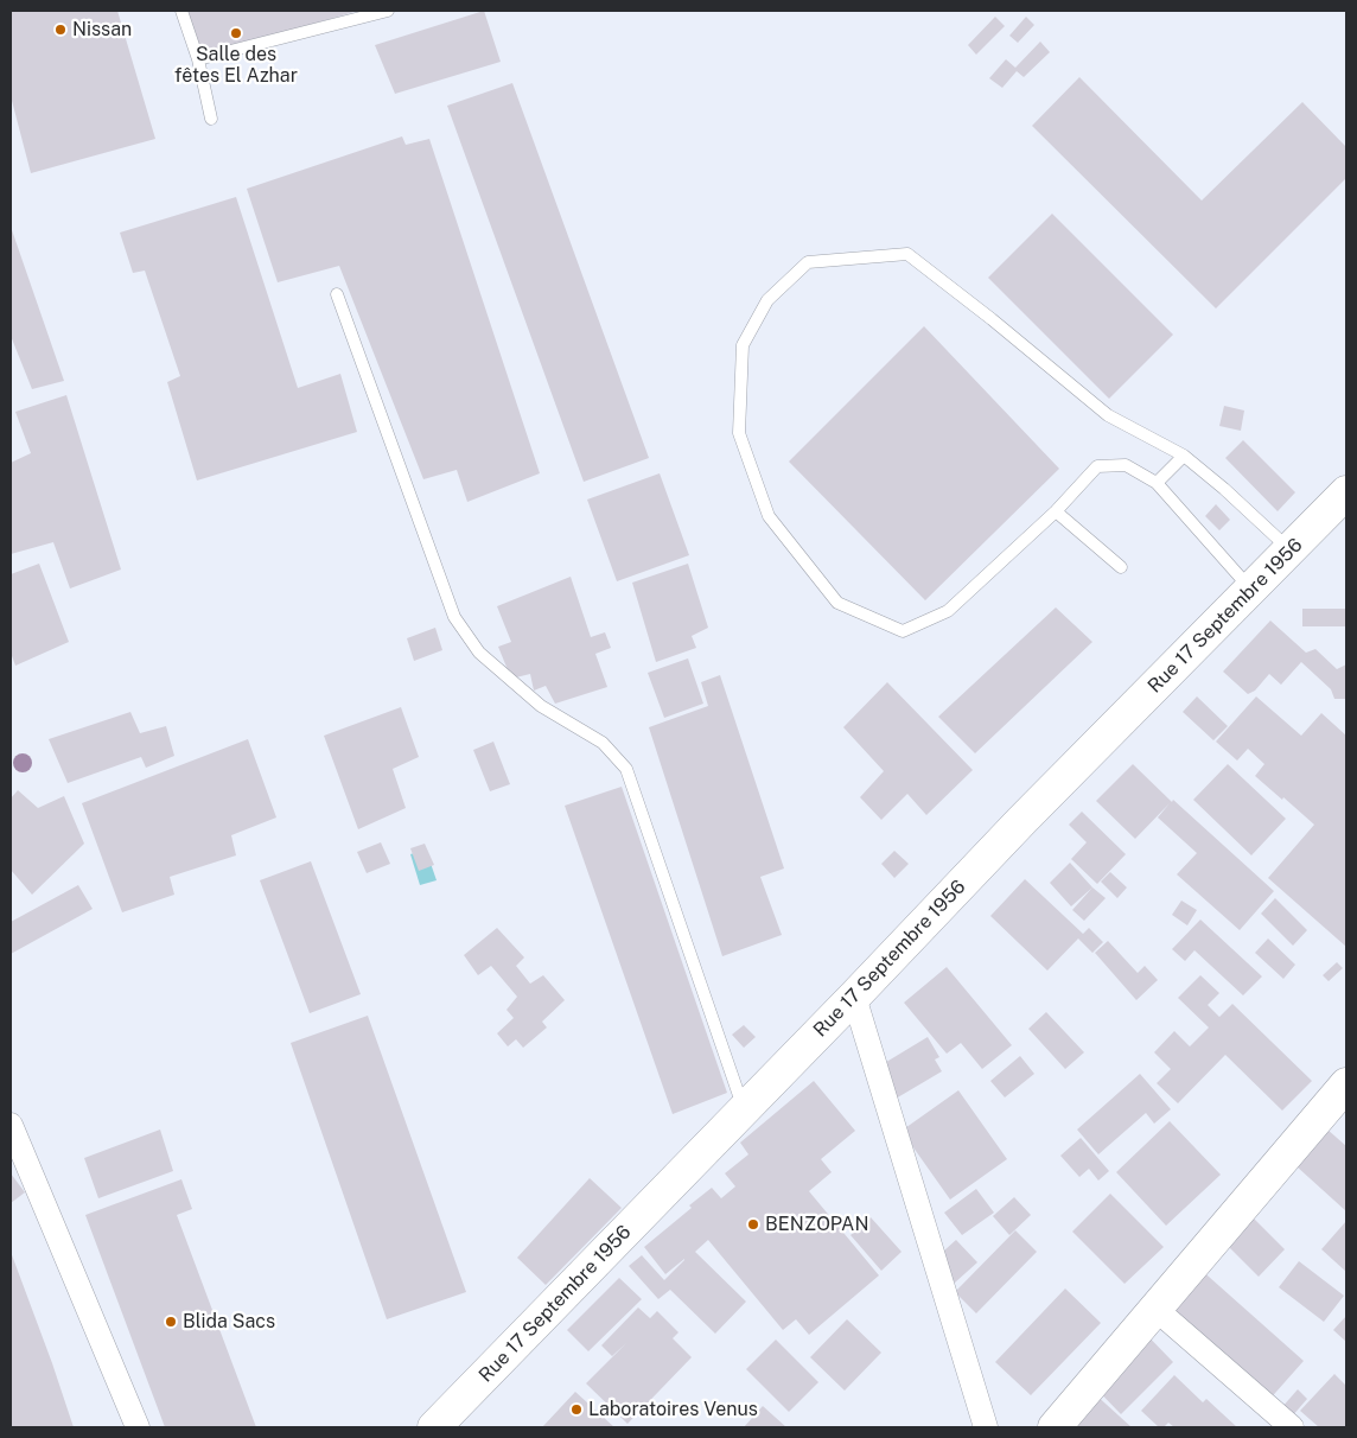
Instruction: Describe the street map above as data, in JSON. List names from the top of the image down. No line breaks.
{"streets":{"main road":["Rue 17 Septembre 1956"]},"places":["Nissan","Salle des fêtes El Azhar","BENZOPAN","Blida Sacs","Laboratoires Venus"]}
